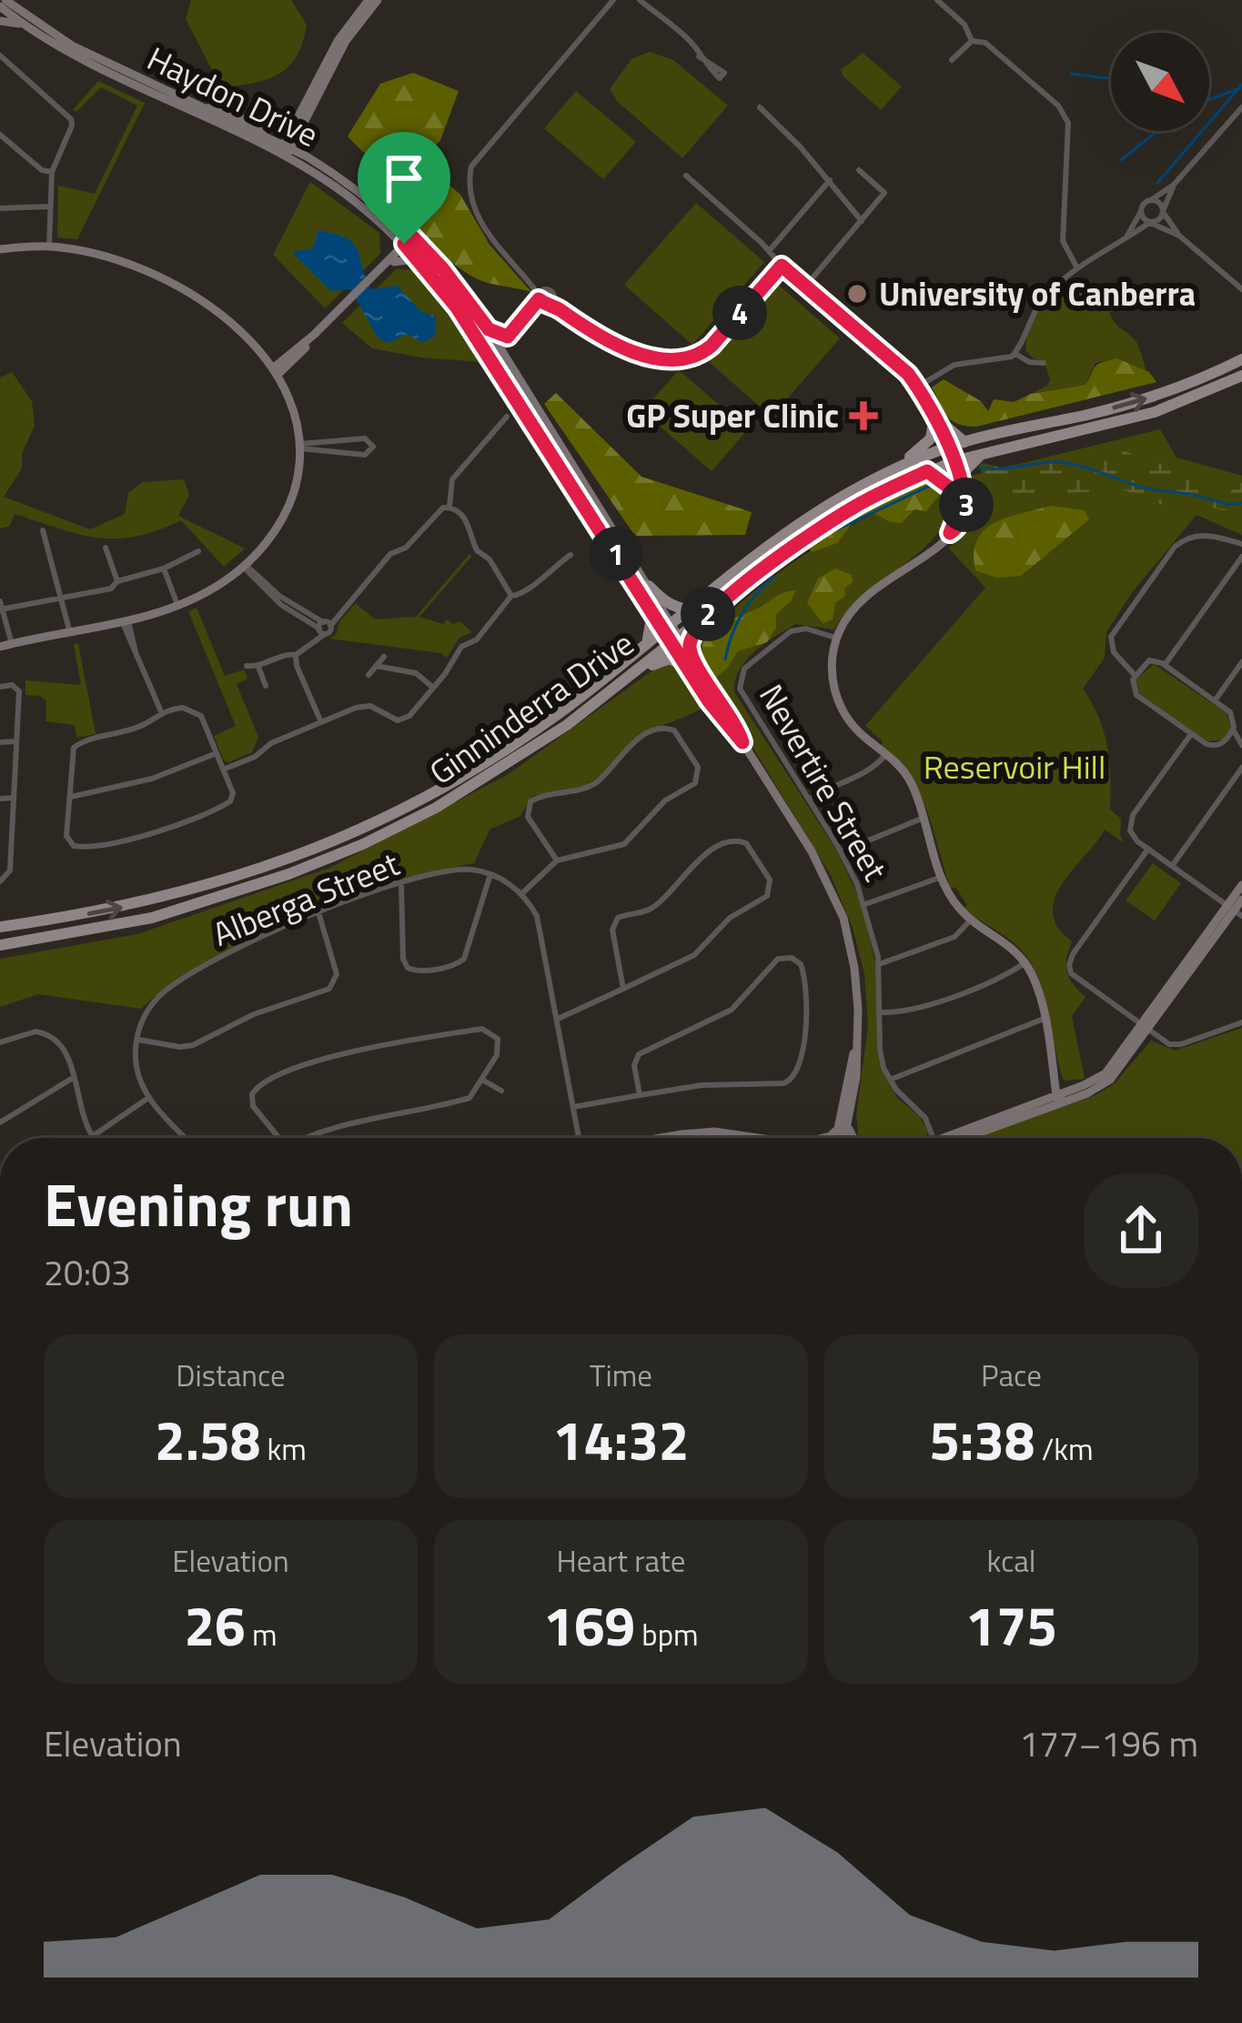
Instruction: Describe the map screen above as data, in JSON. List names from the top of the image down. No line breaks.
{"streets":{"main road":["Ginninderra Drive"],"street":["Haydon Drive","Nevertire Street","Alberga Street"]},"crossings":[["Haydon Drive","Ginninderra Drive"]],"parks":["Reservoir Hill"],"places":{"other":["University of Canberra"],"health":["GP Super Clinic"]},"north":"bottom right","page":{"pins":["4","3","1","2"],"heading":["Evening run","20:03"],"stats":[["Distance","2.58 km"],["Time","14:32"],["Pace","5:38 /km"],["Elevation","26 m"],["Heart rate","169 bpm"],["kcal","175"]],"chart":["Elevation","177–196 m"]}}
